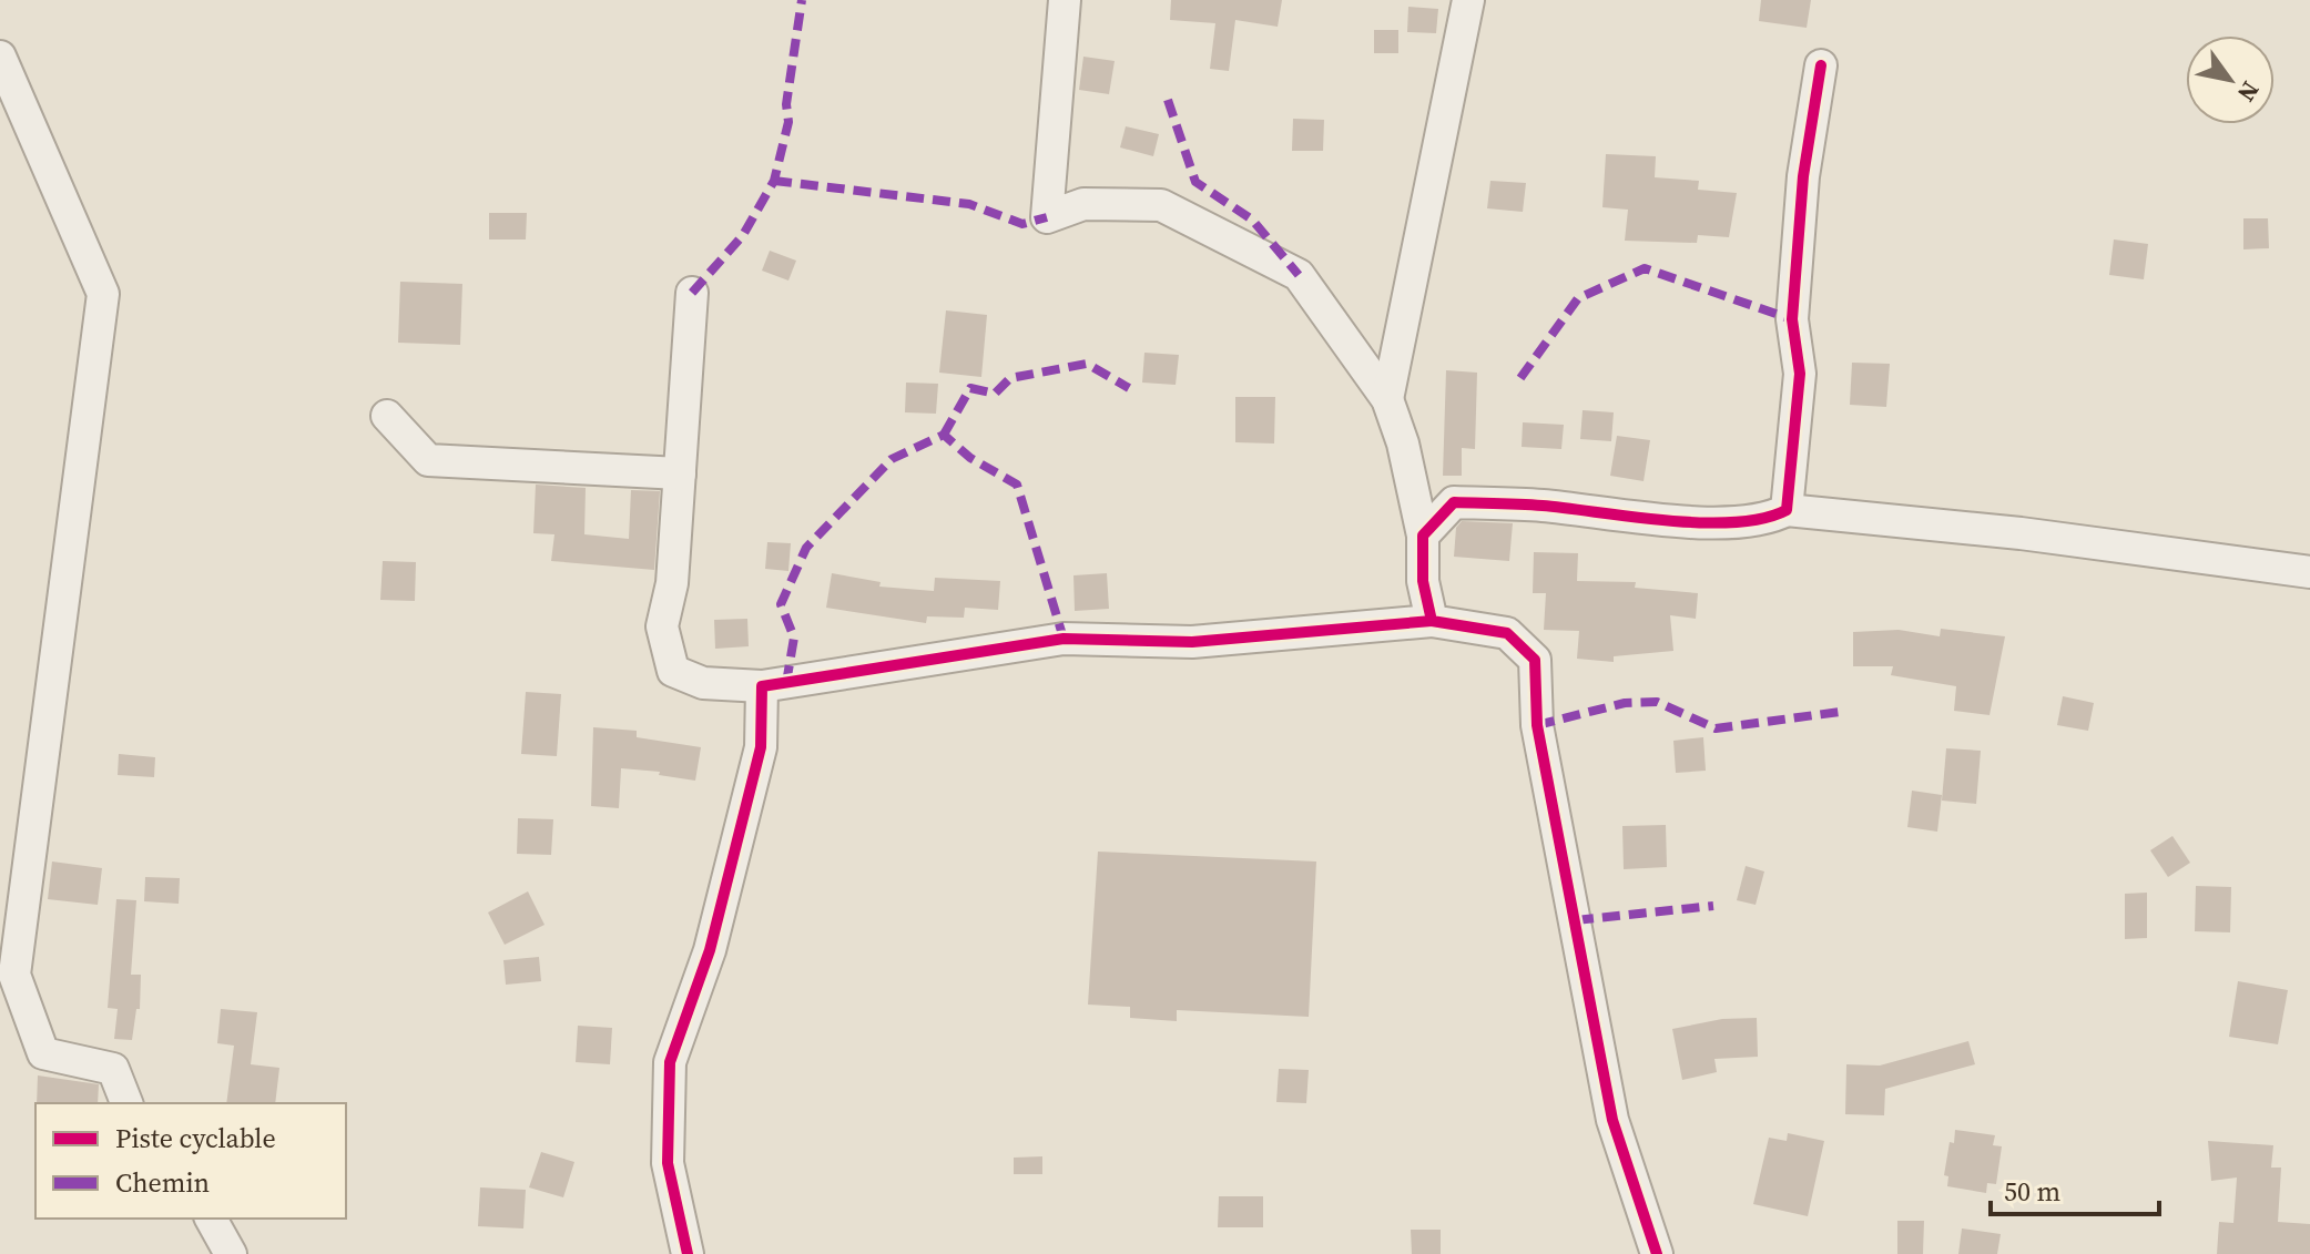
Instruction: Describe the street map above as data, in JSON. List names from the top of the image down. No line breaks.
{"legend":["Piste cyclable","Chemin"],"scale_bar":"50 m","north":"bottom right"}
